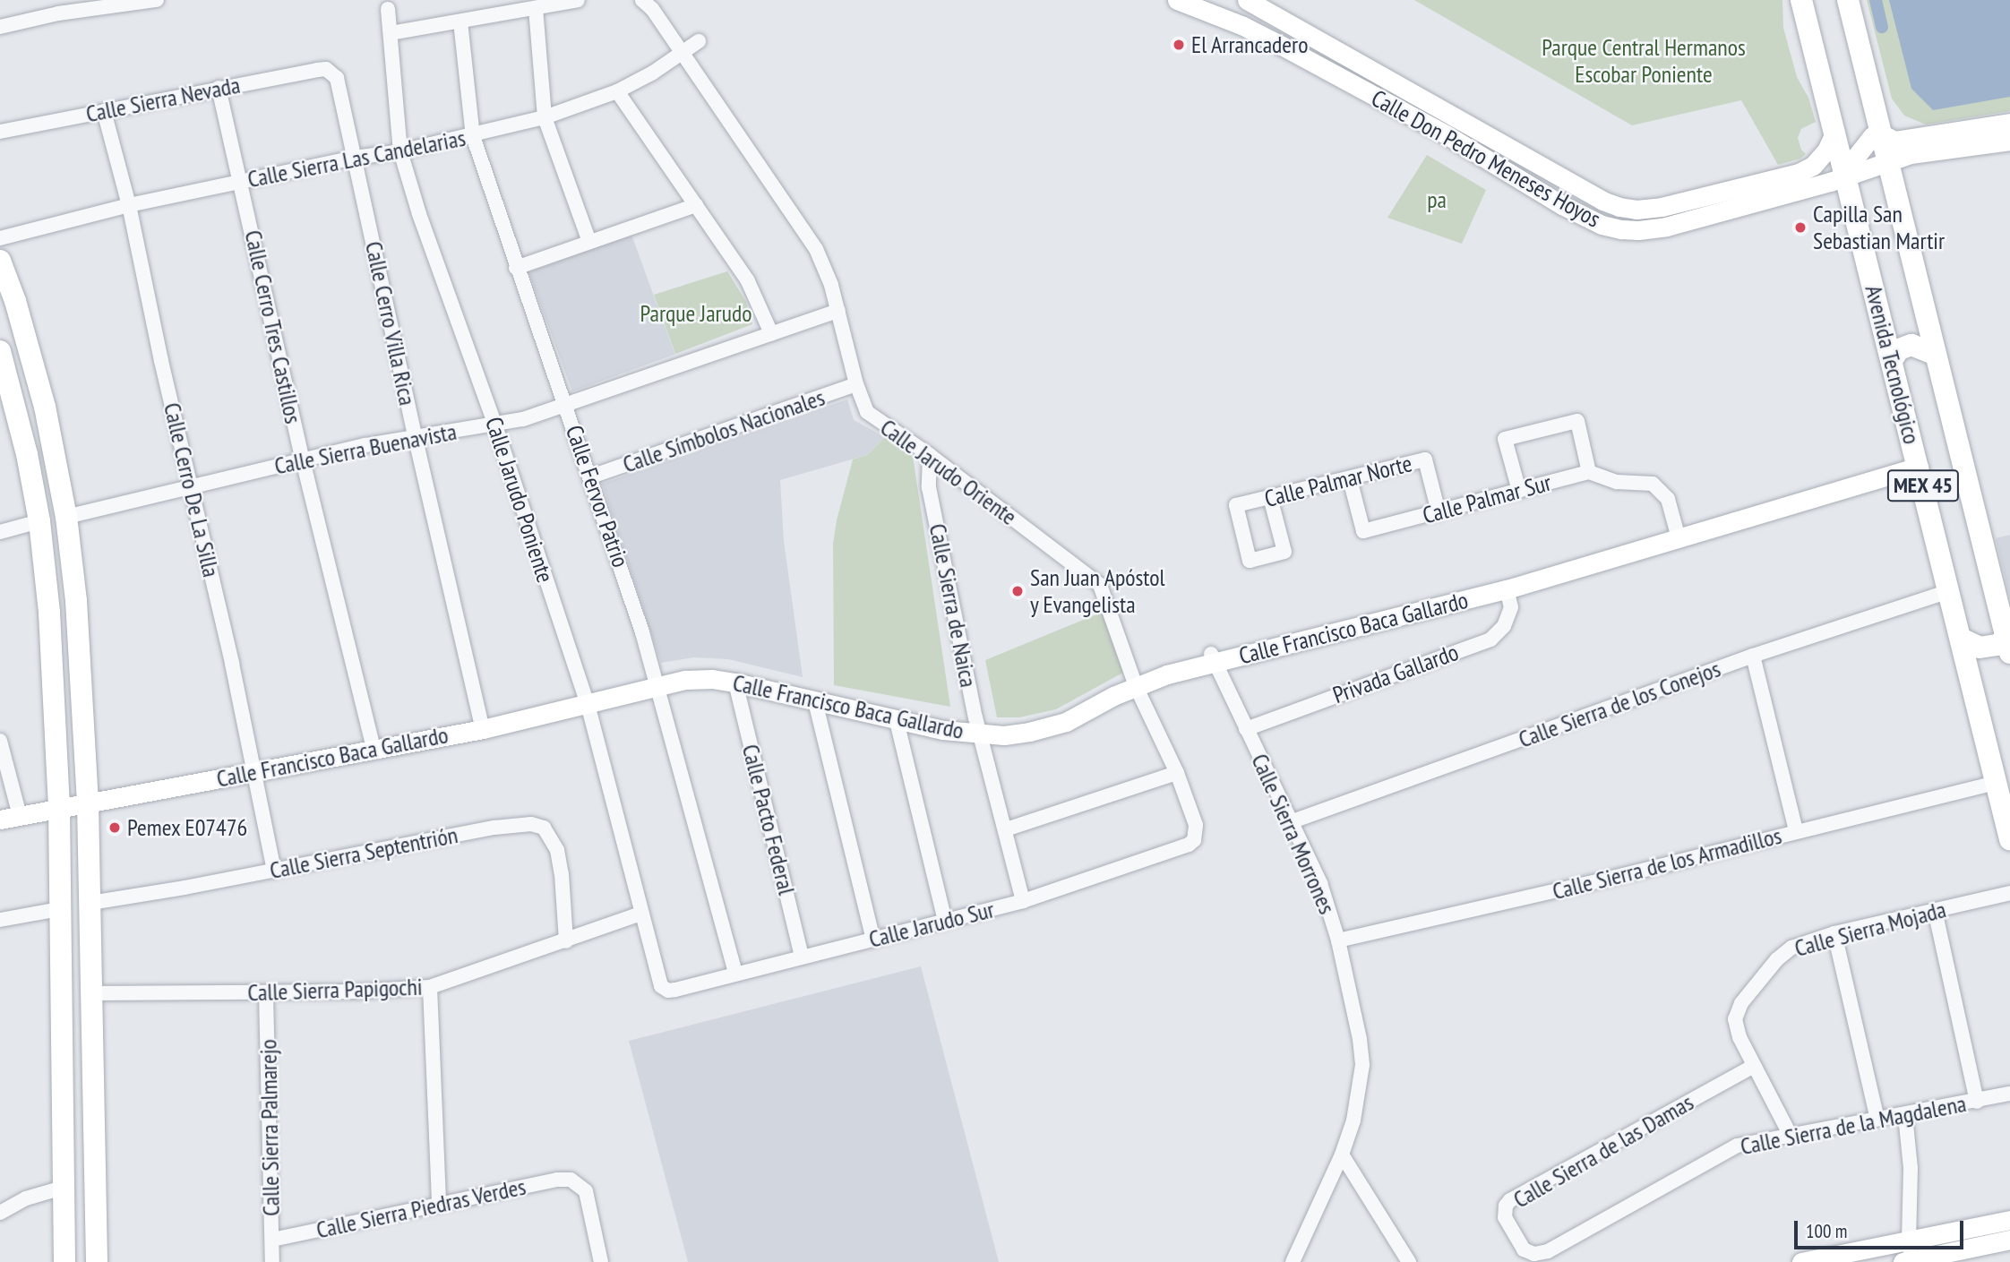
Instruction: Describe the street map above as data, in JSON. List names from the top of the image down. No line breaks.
{"streets":{"main road":["Avenida Tecnológico","MEX 45"],"street":["Calle Sierra Nevada","Calle Sierra Las Candelarias","Calle Don Pedro Meneses Hoyos","Calle Cerro Villa Rica","Calle Cerro Tres Castillos","Calle Símbolos Nacionales","Calle Sierra Buenavista","Calle Jarudo Oriente","Calle Palmar Norte","Calle Cerro De La Silla","Calle Fervor Patrio","Calle Palmar Sur","Calle Jarudo Poniente","Calle Sierra de Naica","Calle Francisco Baca Gallardo","Privada Gallardo","Calle Sierra de los Conejos","Calle Pacto Federal","Calle Sierra Morrones","Calle Sierra Septentrión","Calle Sierra de los Armadillos","Calle Jarudo Sur","Calle Sierra Mojada","Calle Sierra Papigochi","Calle Sierra de la Magdalena","Calle Sierra Palmarejo","Calle Sierra de las Damas","Calle Sierra Piedras Verdes"]},"crossings":[["Calle Sierra Nevada","Calle Cerro Villa Rica"],["Calle Sierra Nevada","Calle Cerro Tres Castillos"],["Calle Sierra Nevada","Calle Cerro De La Silla"],["Calle Sierra Las Candelarias","Calle Cerro Villa Rica"],["Calle Sierra Las Candelarias","Calle Cerro Tres Castillos"],["Calle Sierra Las Candelarias","Calle Jarudo Oriente"],["Calle Sierra Las Candelarias","Calle Cerro De La Silla"],["Calle Sierra Las Candelarias","Calle Fervor Patrio"],["Calle Sierra Las Candelarias","Calle Jarudo Poniente"],["Calle Don Pedro Meneses Hoyos","Avenida Tecnológico"],["Calle Cerro Villa Rica","Calle Sierra Buenavista"],["Calle Cerro Villa Rica","Calle Francisco Baca Gallardo"],["Calle Cerro Tres Castillos","Calle Sierra Buenavista"],["Calle Cerro Tres Castillos","Calle Francisco Baca Gallardo"],["Avenida Tecnológico","Calle Francisco Baca Gallardo"],["Avenida Tecnológico","Calle Sierra de los Conejos"],["Avenida Tecnológico","Calle Sierra de los Armadillos"],["Calle Símbolos Nacionales","Calle Jarudo Oriente"],["Calle Símbolos Nacionales","Calle Fervor Patrio"],["Calle Sierra Buenavista","Calle Jarudo Oriente"],["Calle Sierra Buenavista","Calle Cerro De La Silla"],["Calle Sierra Buenavista","Calle Fervor Patrio"],["Calle Sierra Buenavista","Calle Jarudo Poniente"],["Calle Jarudo Oriente","Calle Sierra de Naica"],["Calle Jarudo Oriente","Calle Francisco Baca Gallardo"],["Calle Jarudo Oriente","Calle Jarudo Sur"],["Calle Palmar Norte","Calle Palmar Sur"],["Calle Cerro De La Silla","Calle Francisco Baca Gallardo"],["Calle Cerro De La Silla","Calle Sierra Septentrión"],["Calle Fervor Patrio","Calle Francisco Baca Gallardo"],["Calle Fervor Patrio","Calle Jarudo Sur"],["Calle Jarudo Poniente","Calle Francisco Baca Gallardo"],["Calle Jarudo Poniente","Calle Jarudo Sur"],["Calle Jarudo Poniente","Calle Sierra Papigochi"],["Calle Sierra de Naica","Calle Francisco Baca Gallardo"],["Calle Sierra de Naica","Calle Jarudo Sur"],["Calle Francisco Baca Gallardo","Privada Gallardo"],["Calle Francisco Baca Gallardo","Calle Pacto Federal"],["Calle Francisco Baca Gallardo","Calle Sierra Morrones"],["Privada Gallardo","Calle Sierra Morrones"],["Calle Sierra de los Conejos","Calle Sierra Morrones"],["Calle Pacto Federal","Calle Jarudo Sur"],["Calle Sierra Morrones","Calle Sierra de los Armadillos"],["Calle Sierra Septentrión","Calle Sierra Papigochi"],["Calle Sierra Mojada","Calle Sierra de las Damas"],["Calle Sierra Papigochi","Calle Sierra Palmarejo"],["Calle Sierra de la Magdalena","Calle Sierra de las Damas"],["Calle Sierra Palmarejo","Calle Sierra Piedras Verdes"]],"parks":["Parque Central Hermanos Escobar Poniente","pa","Parque Jarudo"],"places":["El Arrancadero","Capilla San Sebastian Martir","San Juan Apóstol y Evangelista","Pemex E07476"],"scale_bar":"100 m"}
